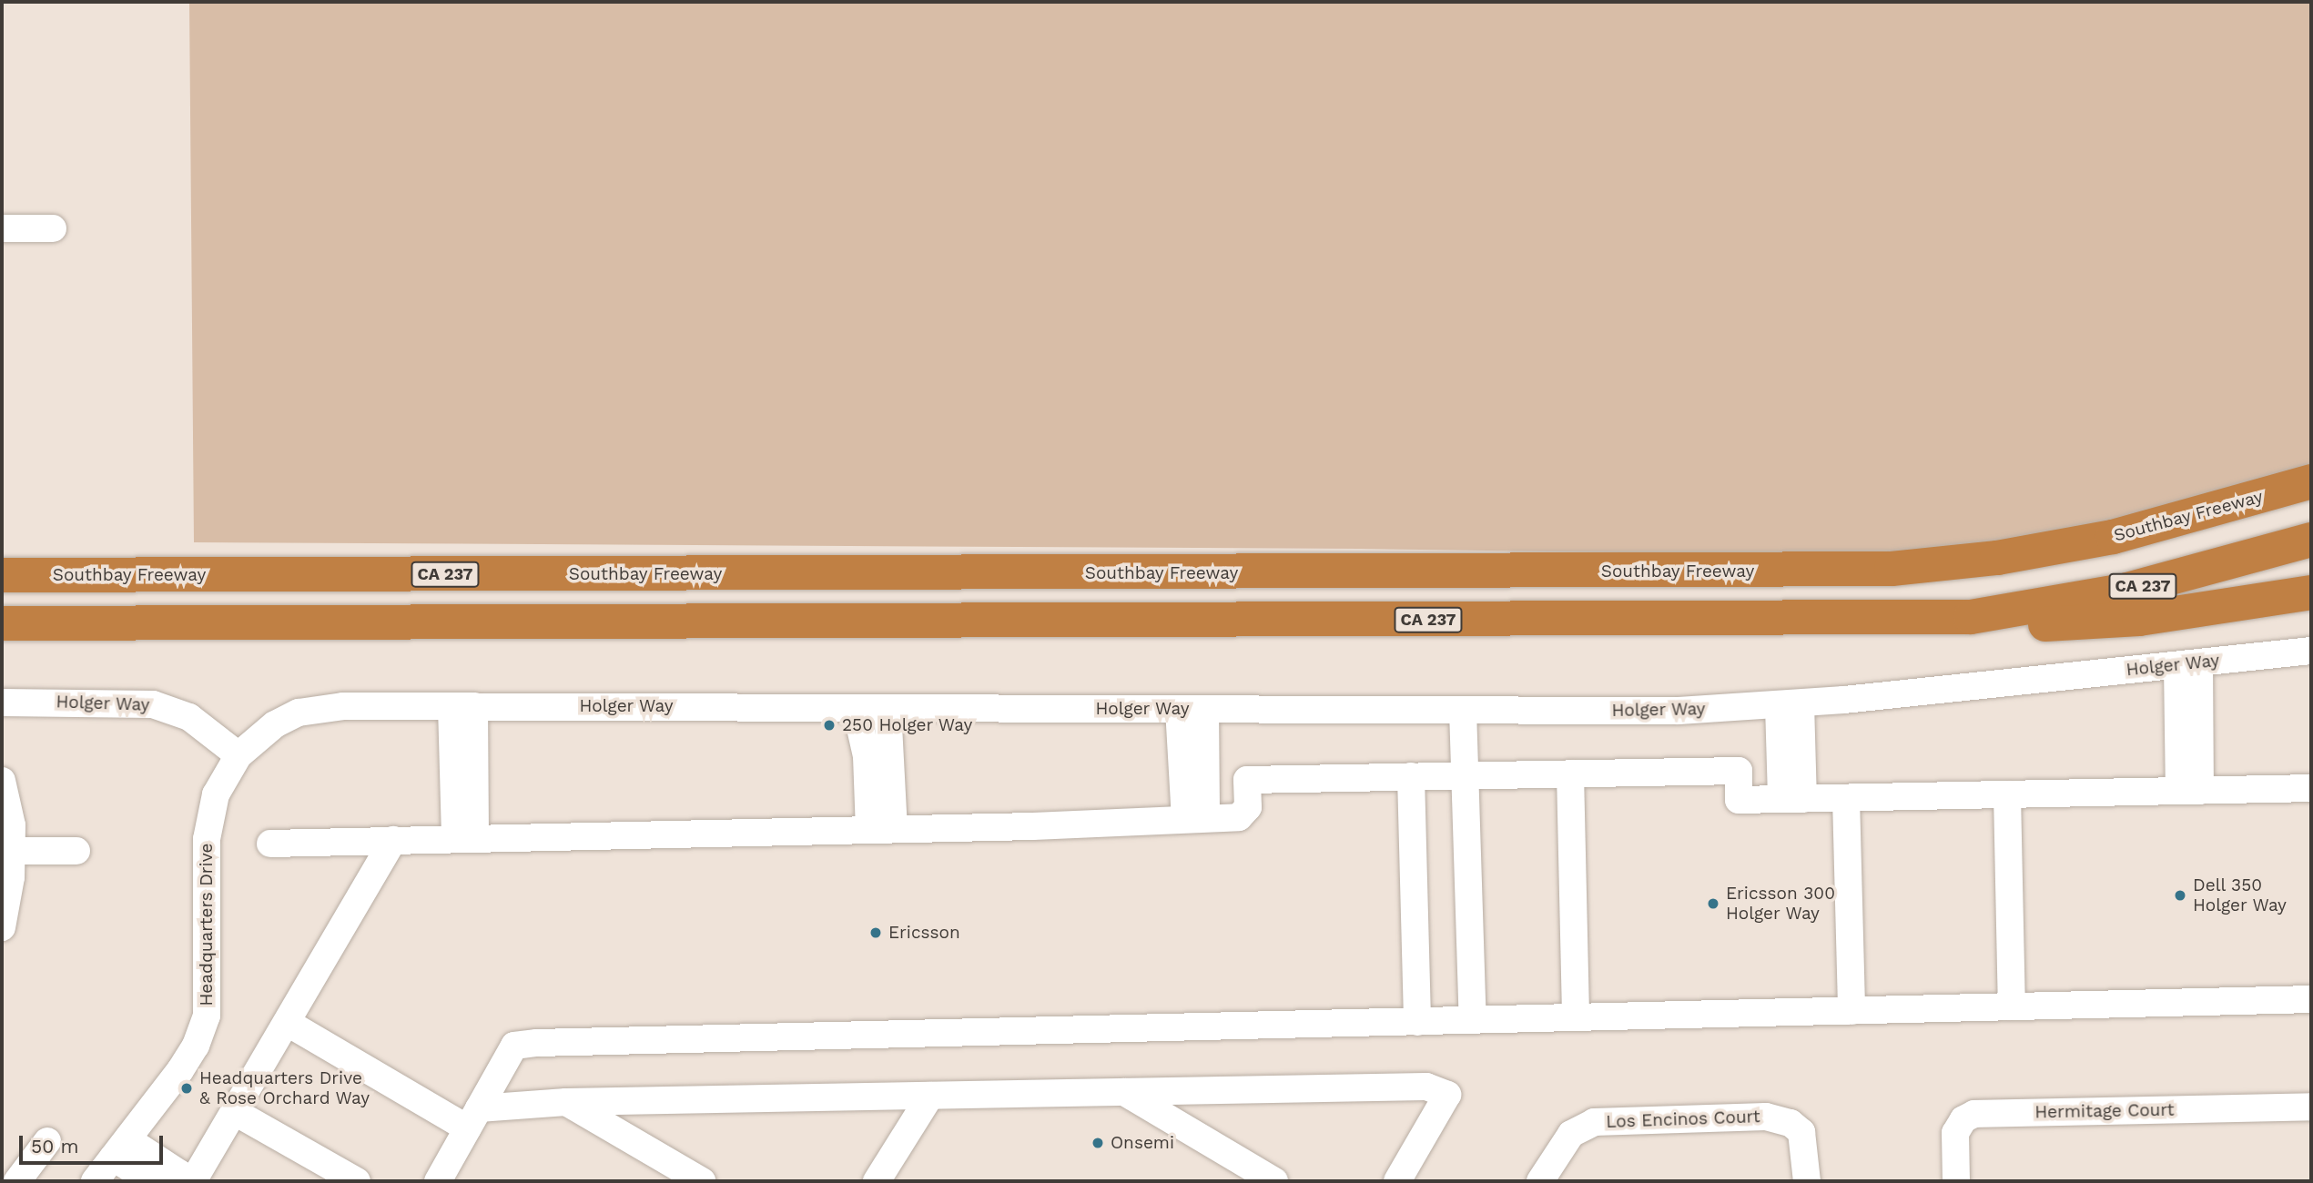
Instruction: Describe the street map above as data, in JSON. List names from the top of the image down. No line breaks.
{"streets":{"highway":["Southbay Freeway","CA 237"],"street":["Holger Way","Headquarters Drive","Hermitage Court","Los Encinos Court"]},"crossings":[["Holger Way","Headquarters Drive"]],"places":["250 Holger Way","Dell 350 Holger Way","Ericsson 300 Holger Way","Ericsson","Headquarters Drive & Rose Orchard Way","Onsemi"],"scale_bar":"50 m"}
